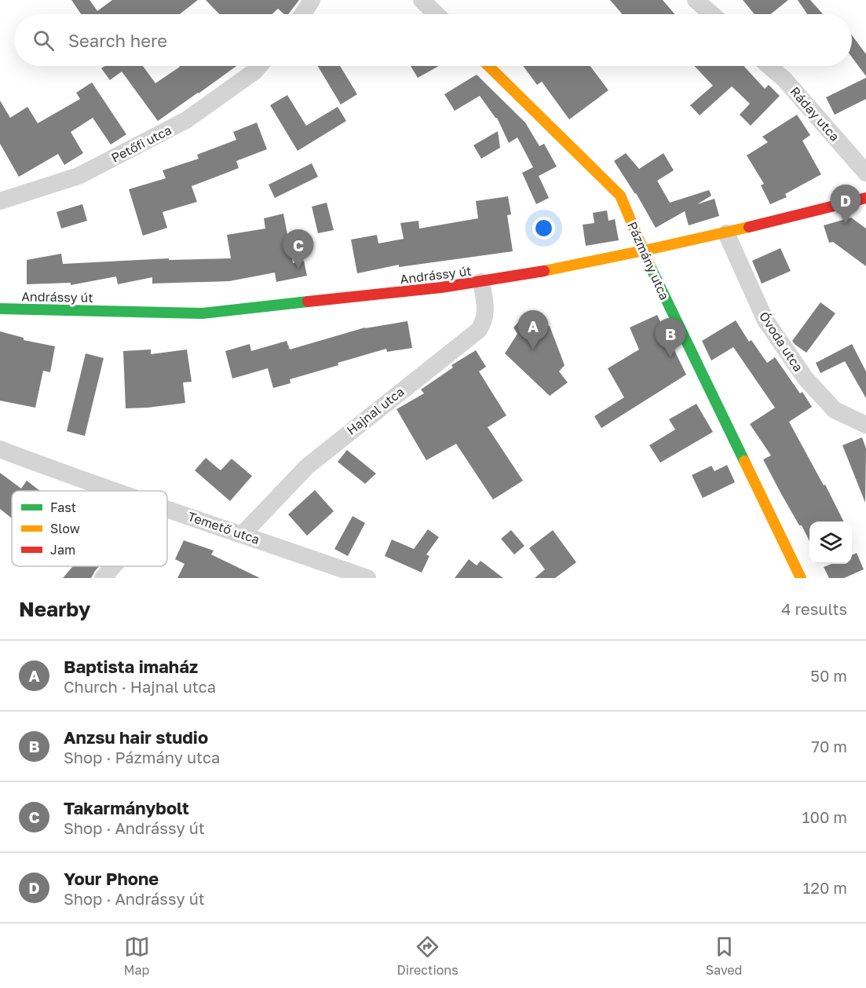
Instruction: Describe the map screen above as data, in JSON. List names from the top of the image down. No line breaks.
{"streets":{"main road":["Pázmány utca","Andrássy út"],"street":["Ráday utca","Petőfi utca","Óvoda utca","Hajnal utca","Temető utca"]},"crossings":[["Pázmány utca","Andrássy út"],["Andrássy út","Óvoda utca"],["Andrássy út","Hajnal utca"],["Hajnal utca","Temető utca"]],"legend":["Fast","Slow","Jam"],"page":{"search":"Search here","pins":["D","C","A","B"],"heading":["Nearby","4 results"],"list":[{"mark":"A","name":"Baptista imaház","note":"Church · Hajnal utca","value":"50 m"},{"mark":"B","name":"Anzsu hair studio","note":"Shop · Pázmány utca","value":"70 m"},{"mark":"C","name":"Takarmánybolt","note":"Shop · Andrássy út","value":"100 m"},{"mark":"D","name":"Your Phone","note":"Shop · Andrássy út","value":"120 m"}],"nav":["Map","Directions","Saved"]}}
